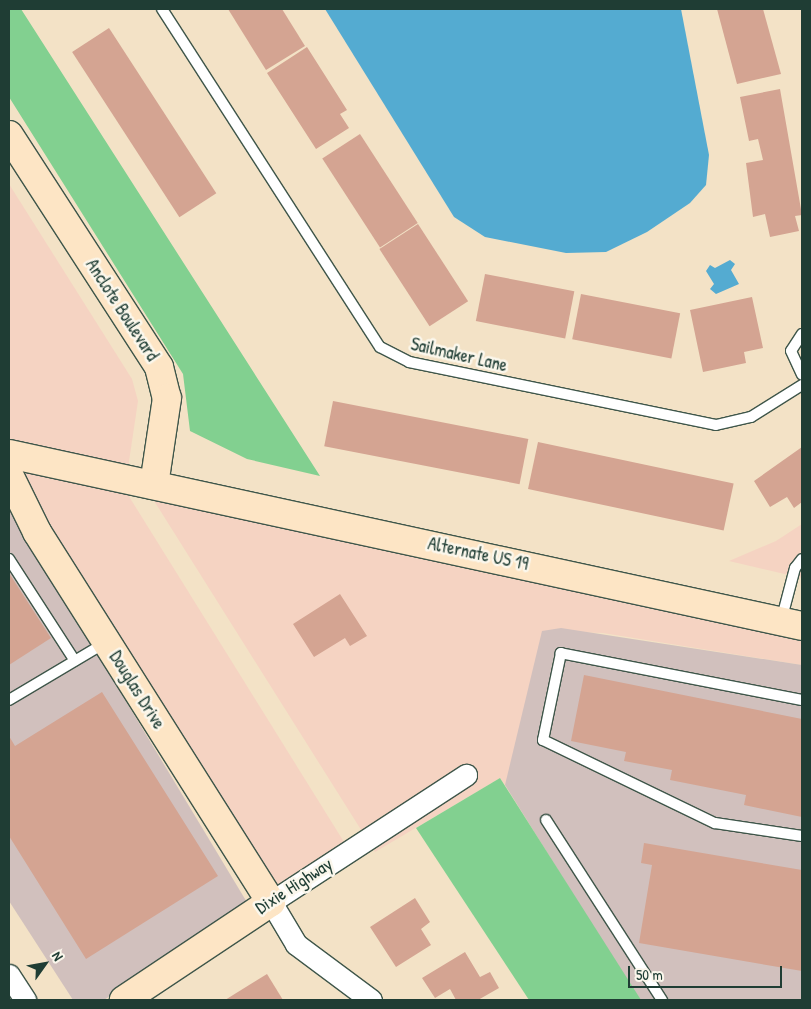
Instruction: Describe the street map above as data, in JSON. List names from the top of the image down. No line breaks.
{"streets":{"street":["Anclote Boulevard","Alternate US 19","Douglas Drive","Dixie Highway"],"lane":["Sailmaker Lane"]},"crossings":[["Anclote Boulevard","Alternate US 19"],["Douglas Drive","Dixie Highway"]],"scale_bar":"50 m","north":"top right"}
